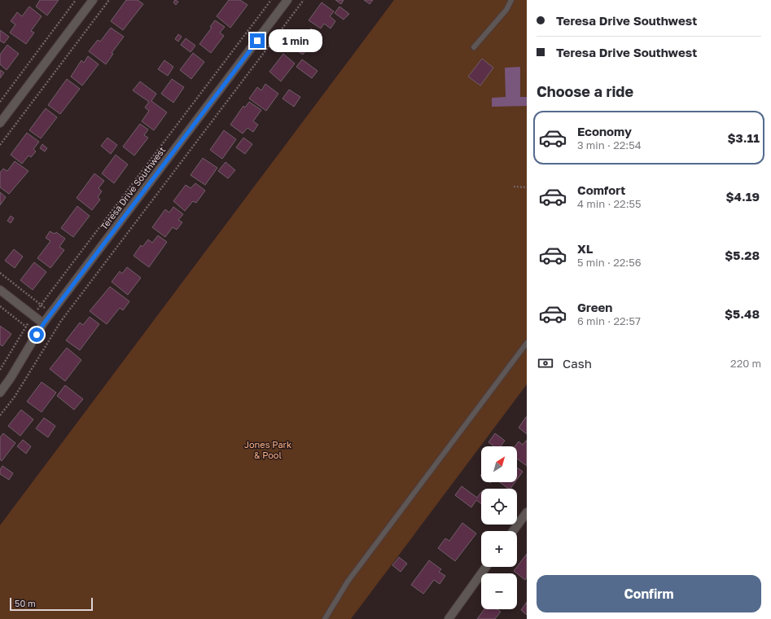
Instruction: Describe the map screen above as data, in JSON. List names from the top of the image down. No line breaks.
{"streets":{"street":["Teresa Drive Southwest"]},"parks":["Jones Park & Pool"],"scale_bar":"50 m","north":"top right","page":{"banner":["Teresa Drive Southwest","Teresa Drive Southwest"],"bubble":"1 min","heading":"Choose a ride","list":[{"name":"Economy","note":"3 min · 22:54","value":"$3.11"},{"name":"Comfort","note":"4 min · 22:55","value":"$4.19"},{"name":"XL","note":"5 min · 22:56","value":"$5.28"},{"name":"Green","note":"6 min · 22:57","value":"$5.48"}],"pay":["Cash","220 m"],"map_buttons":["+","−"],"buttons":"Confirm","scale":"50 m"}}
